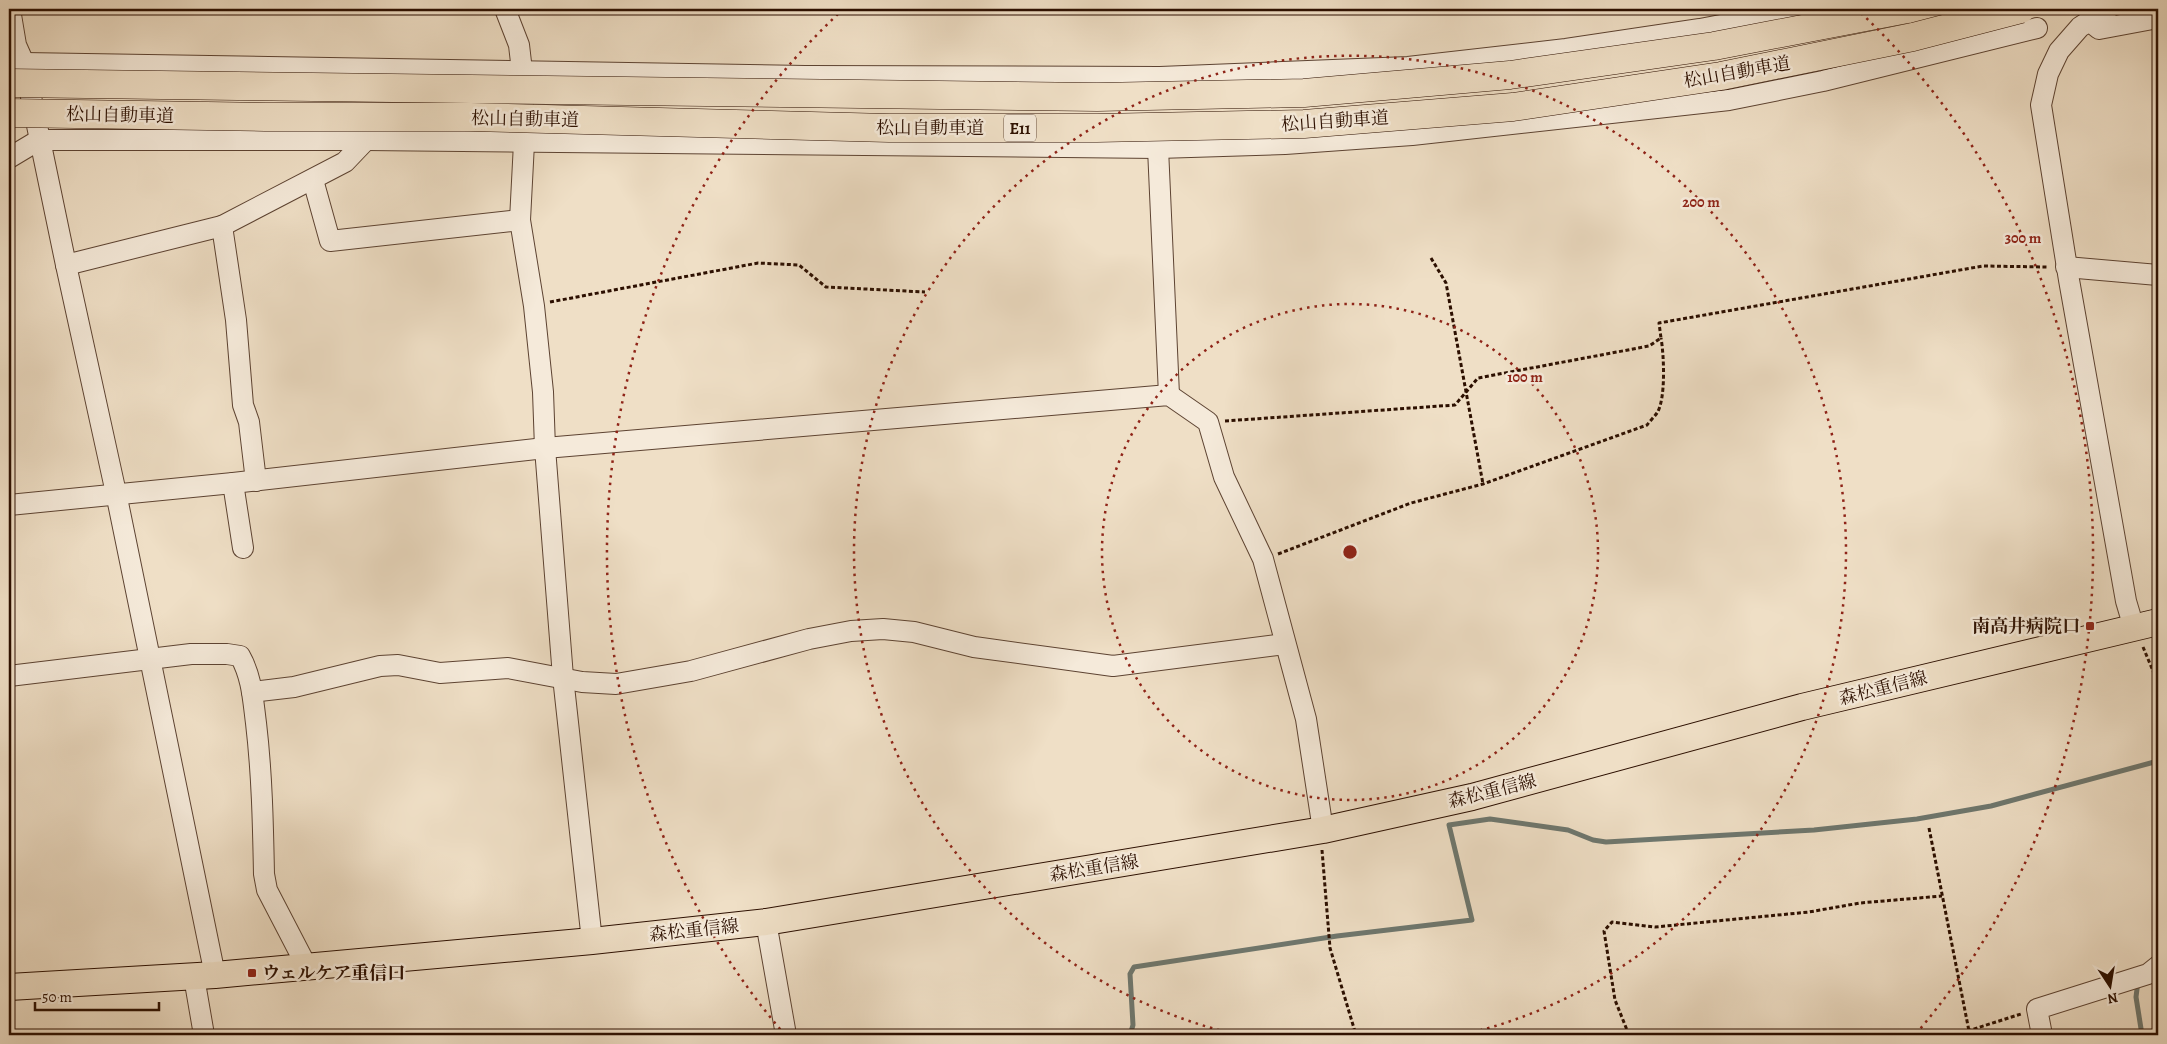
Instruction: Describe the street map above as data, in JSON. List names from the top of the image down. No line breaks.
{"streets":{"highway":["松山自動車道","E11"],"main road":["森松重信線"]},"places":{"transit":["南高井病院口","ウェルケア重信口"]},"scale_bar":"50 m","north":"bottom","rings":["200 m","300 m","100 m"]}
